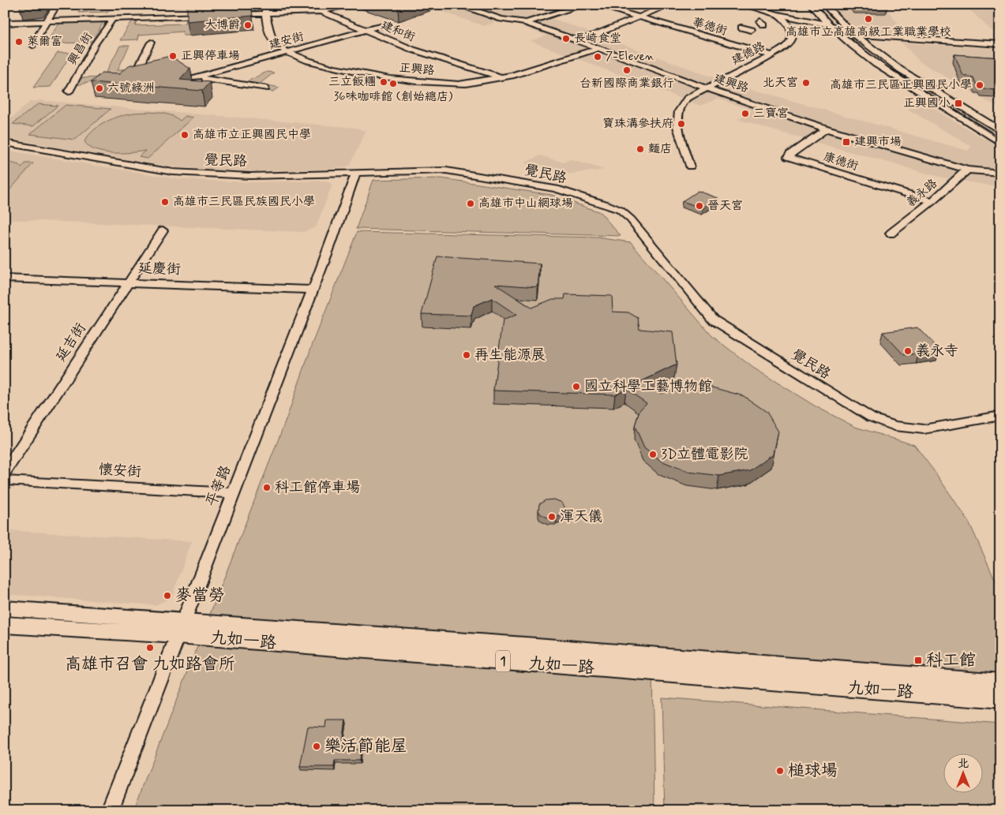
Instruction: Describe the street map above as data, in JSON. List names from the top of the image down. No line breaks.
{"streets":{"main road":["九如一路","1"],"street":["華德街","建和街","建安街","興昌街","建德路","正興路","建興路","覺民路","康德街","義永路","延慶街","延吉街","懷安街","平等路"]},"crossings":[["華德街","建德路"],["建和街","建安街"],["建和街","正興路"],["建安街","正興路"],["建德路","建興路"],["正興路","建興路"],["建興路","康德街"],["建興路","義永路"],["覺民路","平等路"],["康德街","義永路"],["延慶街","延吉街"],["延慶街","平等路"],["懷安街","平等路"],["平等路","九如一路"]],"places":{"other":["高雄市立高雄高級工業職業學校","大博爵","長崎食堂","萊爾富","正興停車場","7-Eleven","台新國際商業銀行","三立飯糰","北天宮","36味咖啡館 (創始總店)","高雄市三民區正興國民小學","六號綠洲","三寶宮","寶珠溝參扶府","高雄市立正興國民中學","麵店","高雄市三民區民族國民小學","高雄市中山網球場","晉天宮","義永寺","再生能源展","國立科學工藝博物館","3D立體電影院","科工館停車場","渾天儀","麥當勞","高雄市召會 九如路會所","樂活節能屋","槌球場"],"transit":["正興國小","建興市場","科工館"]},"north":"top"}
